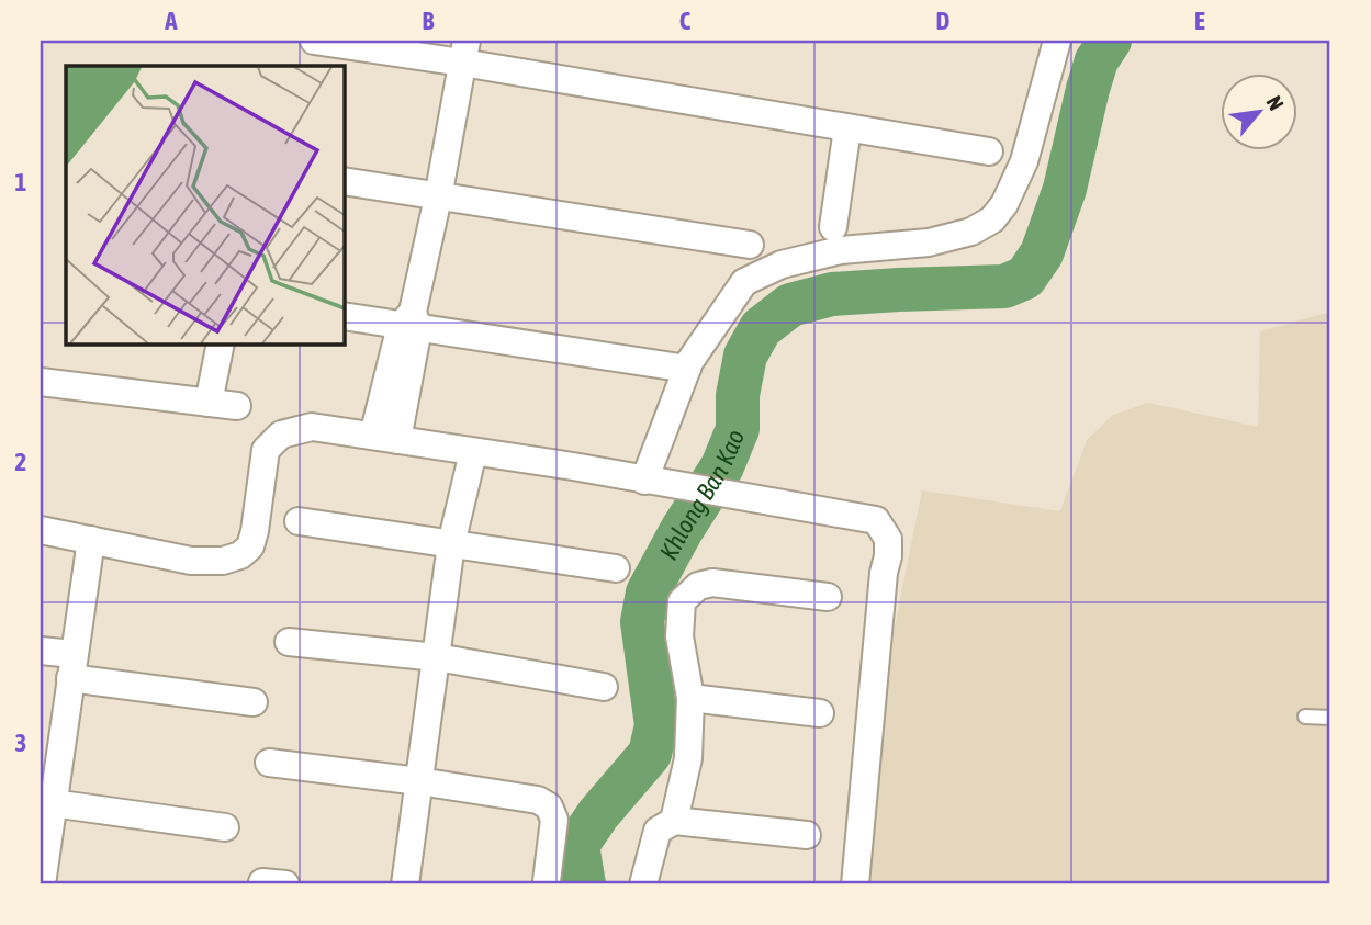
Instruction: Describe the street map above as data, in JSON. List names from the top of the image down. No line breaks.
{"water":["Khlong Ban Kao"],"north":"top right","grid":{"columns":["A","B","C","D","E"],"rows":["1","2","3"]}}
